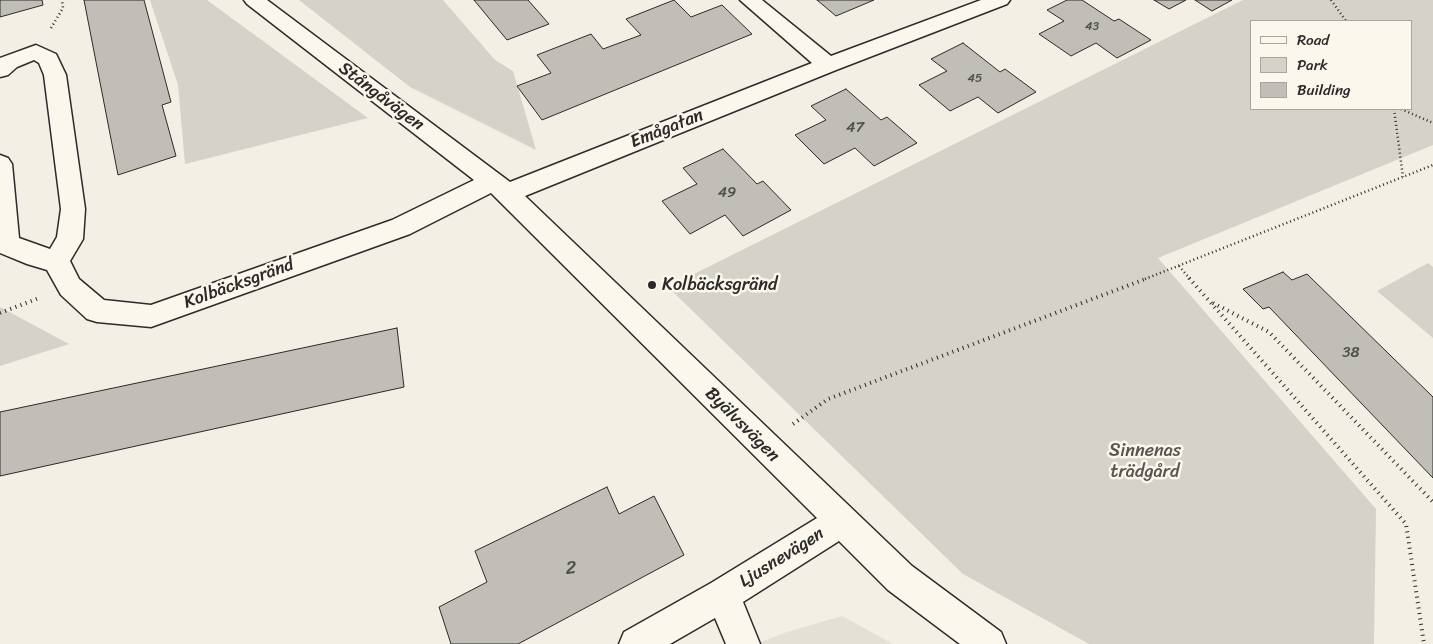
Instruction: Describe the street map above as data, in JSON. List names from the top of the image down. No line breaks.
{"streets":{"street":["Stångåvägen","Emågatan","Kolbäcksgränd","Byälvsvägen","Ljusnevägen"]},"crossings":[["Stångåvägen","Emågatan"],["Stångåvägen","Kolbäcksgränd"],["Stångåvägen","Byälvsvägen"],["Emågatan","Kolbäcksgränd"],["Emågatan","Byälvsvägen"],["Kolbäcksgränd","Byälvsvägen"],["Byälvsvägen","Ljusnevägen"]],"parks":["Sinnenas trädgård"],"places":["Kolbäcksgränd"],"house_numbers":["43","45","47","49","38","2"],"legend":["Road","Park","Building"]}
